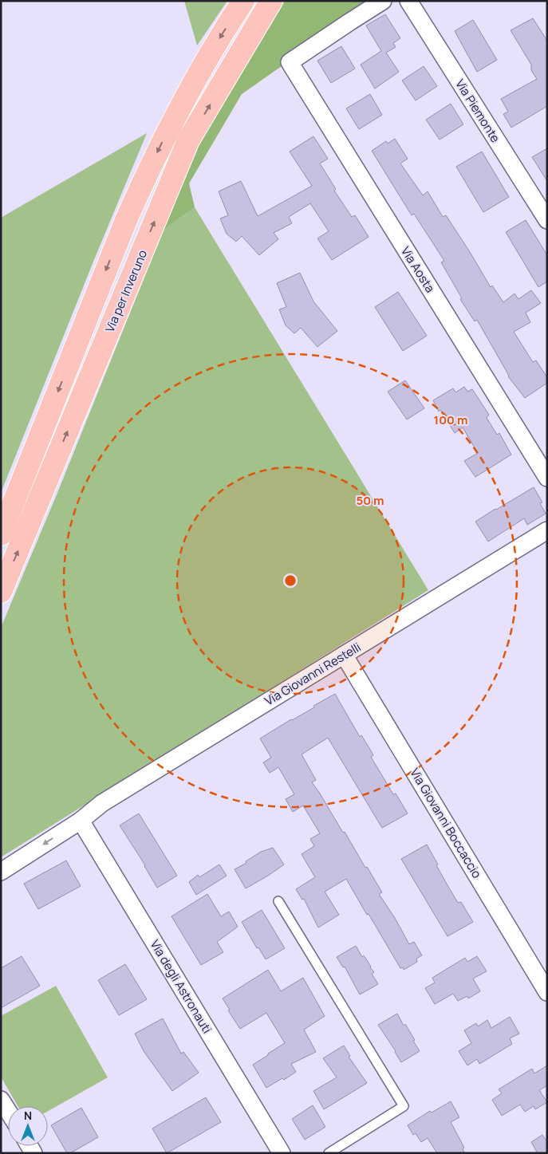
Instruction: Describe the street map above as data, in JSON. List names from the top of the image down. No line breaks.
{"streets":{"main road":["Via per Inveruno"],"street":["Via Piemonte","Via Aosta","Via Giovanni Restelli","Via Giovanni Boccaccio","Via degli Astronauti"]},"crossings":[["Via Giovanni Restelli","Via Giovanni Boccaccio"],["Via Giovanni Restelli","Via degli Astronauti"]],"north":"top","rings":["100 m","50 m"]}
